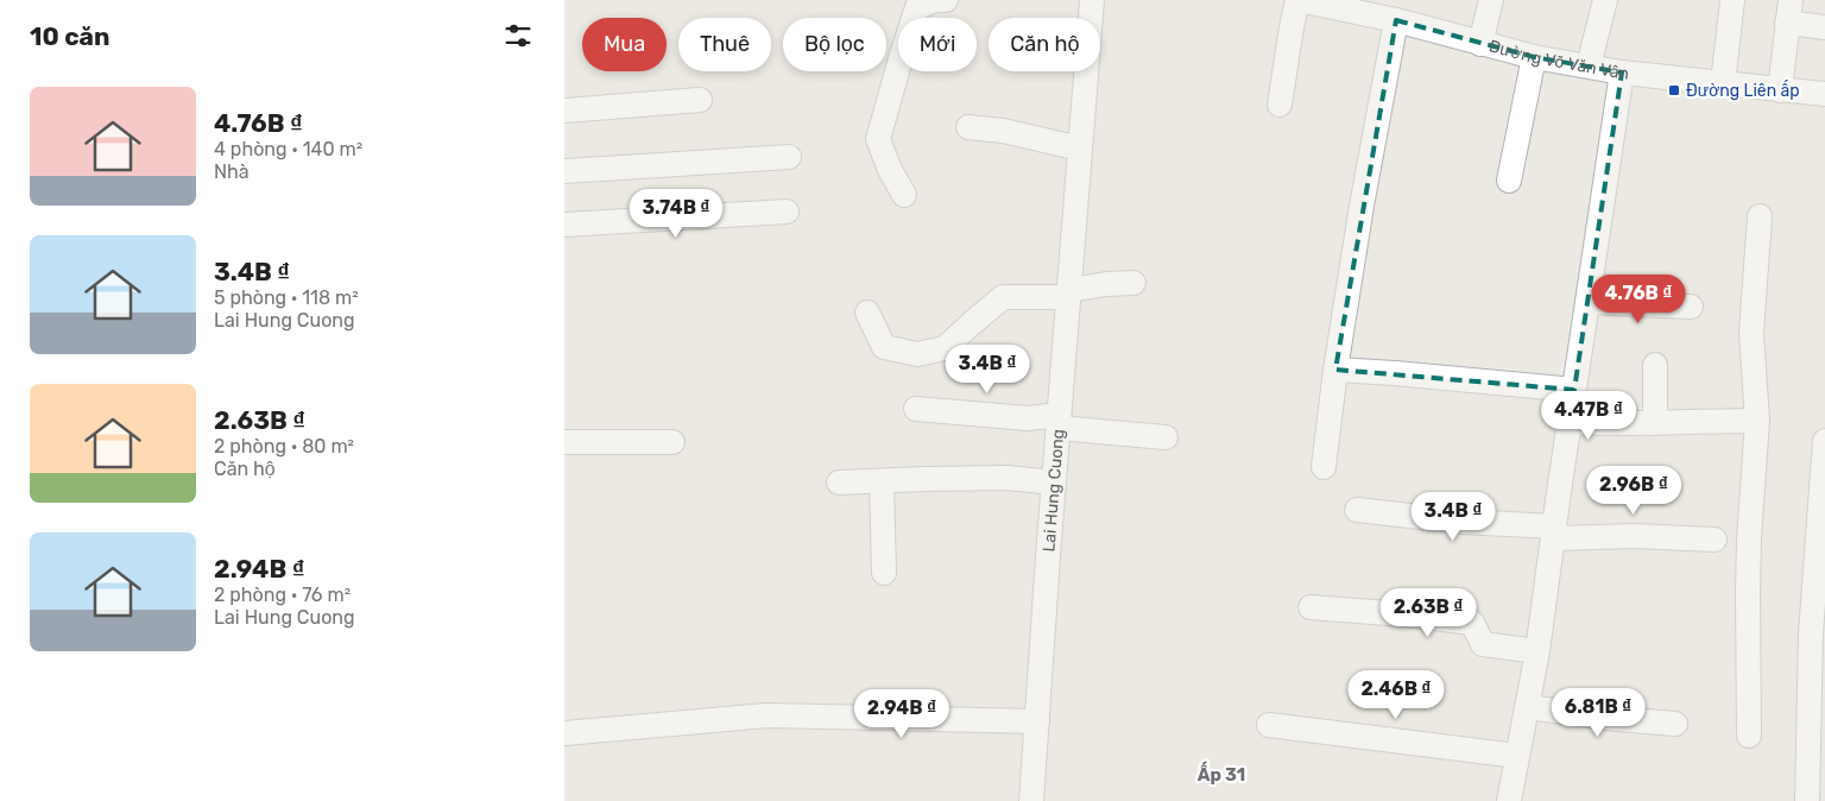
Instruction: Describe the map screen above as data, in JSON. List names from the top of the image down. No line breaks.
{"streets":{"street":["Đường Võ Văn Vân","Lai Hung Cuong"]},"districts":["Ấp 31"],"places":{"transit":["Đường Liên ấp"]},"page":{"heading":"10 căn","chip":["Mua","Thuê","Bộ lọc","Mới","Căn hộ"],"list":[{"name":"4.76B ₫","note":"4 phòng · 140 m² · Nhà"},{"name":"3.4B ₫","note":"5 phòng · 118 m² · Lai Hung Cuong"},{"name":"2.63B ₫","note":"2 phòng · 80 m² · Căn hộ"},{"name":"2.94B ₫","note":"2 phòng · 76 m² · Lai Hung Cuong"}],"price":["3.74B ₫","4.76B ₫","3.4B ₫","4.47B ₫","2.96B ₫","3.4B ₫","2.63B ₫","2.46B ₫","6.81B ₫","2.94B ₫"]}}
